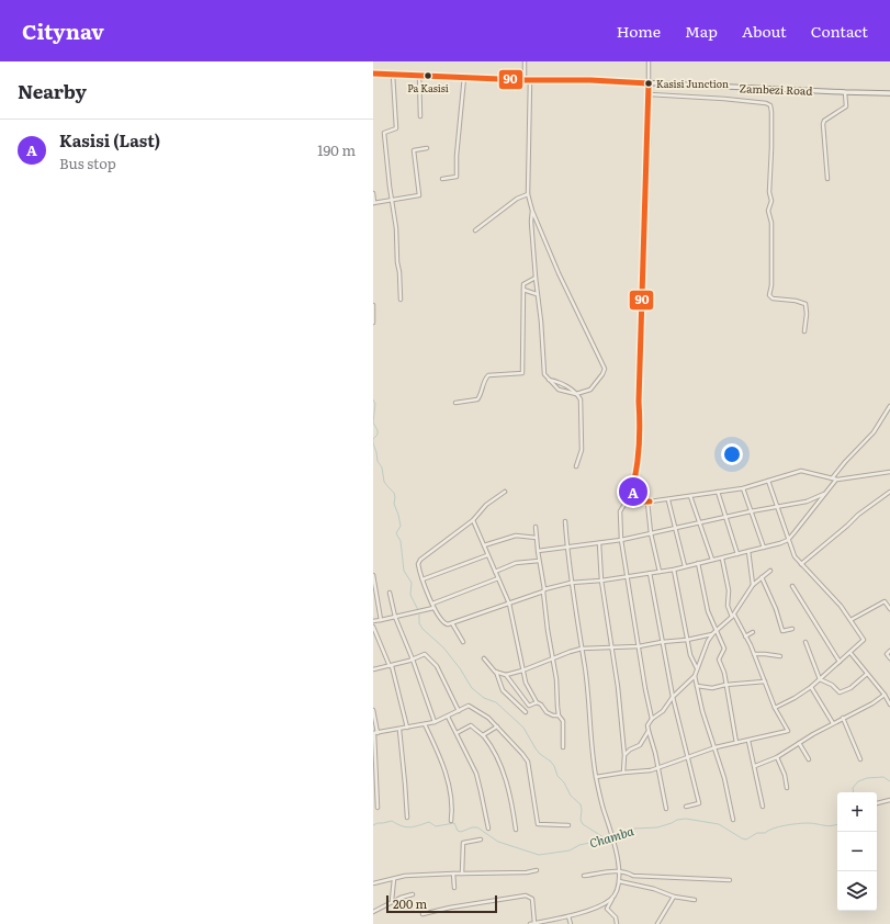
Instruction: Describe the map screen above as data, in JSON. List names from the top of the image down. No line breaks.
{"streets":{"main road":["Zambezi Road"]},"water":["Chamba"],"places":["Pa Kasisi","Kasisi Junction"],"lines":["transit line 90"],"scale_bar":"200 m","page":{"header":"Citynav","nav":["Home","Map","About","Contact"],"heading":"Nearby","list":[{"mark":"A","name":"Kasisi (Last)","note":"Bus stop","value":"190 m"}],"pins":"A","map_buttons":["+","−"],"scale":"200 m"}}
